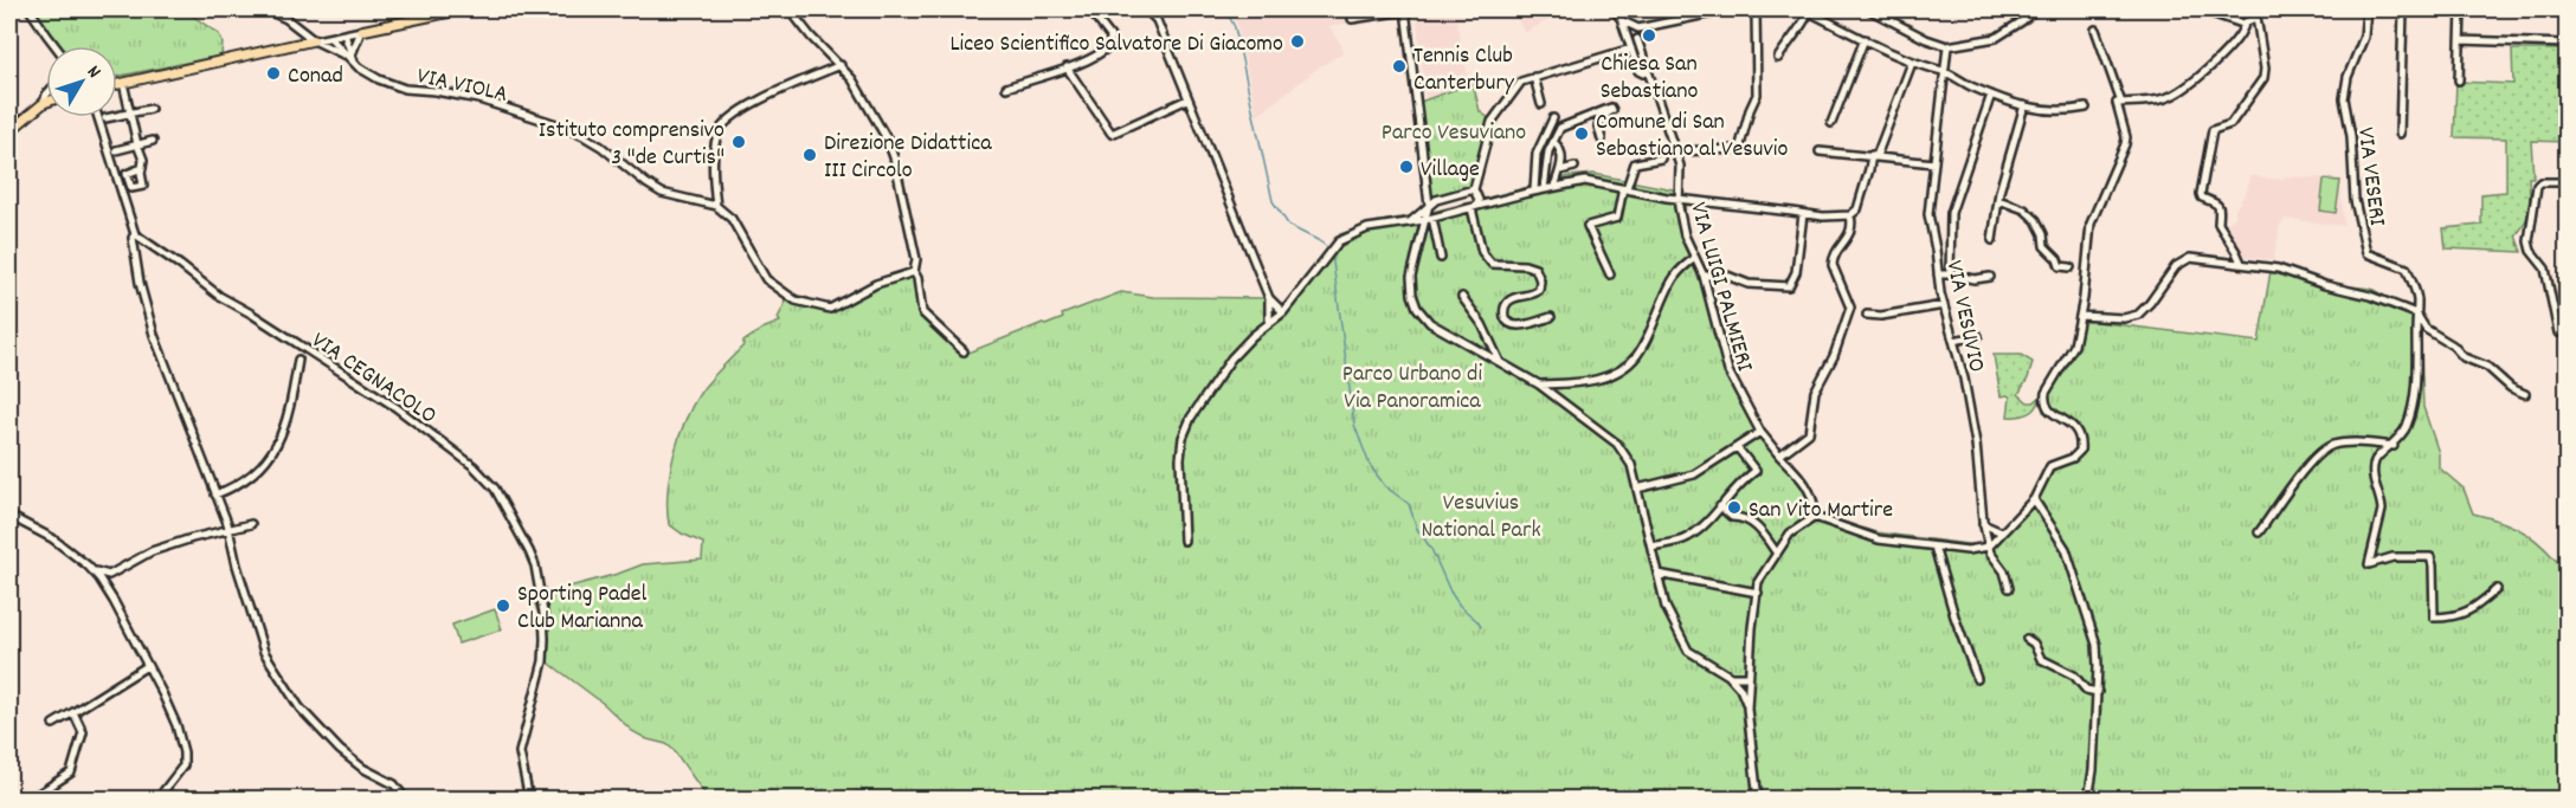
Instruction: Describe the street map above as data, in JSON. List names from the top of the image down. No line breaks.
{"streets":{"street":["VIA VIOLA","VIA VESERI","VIA LUIGI PALMIERI","VIA VESUVIO","VIA CEGNACOLO"]},"parks":["Parco Vesuviano","Parco Urbano di Via Panoramica","Vesuvius National Park"],"places":["Chiesa San Sebastiano","Liceo Scientifico Salvatore Di Giacomo","Tennis Club Canterbury","Conad","Comune di San Sebastiano al Vesuvio","Istituto comprensivo 3 \"de Curtis\"","Direzione Didattica III Circolo","Village","San Vito Martire","Sporting Padel Club Marianna"],"north":"top right"}
